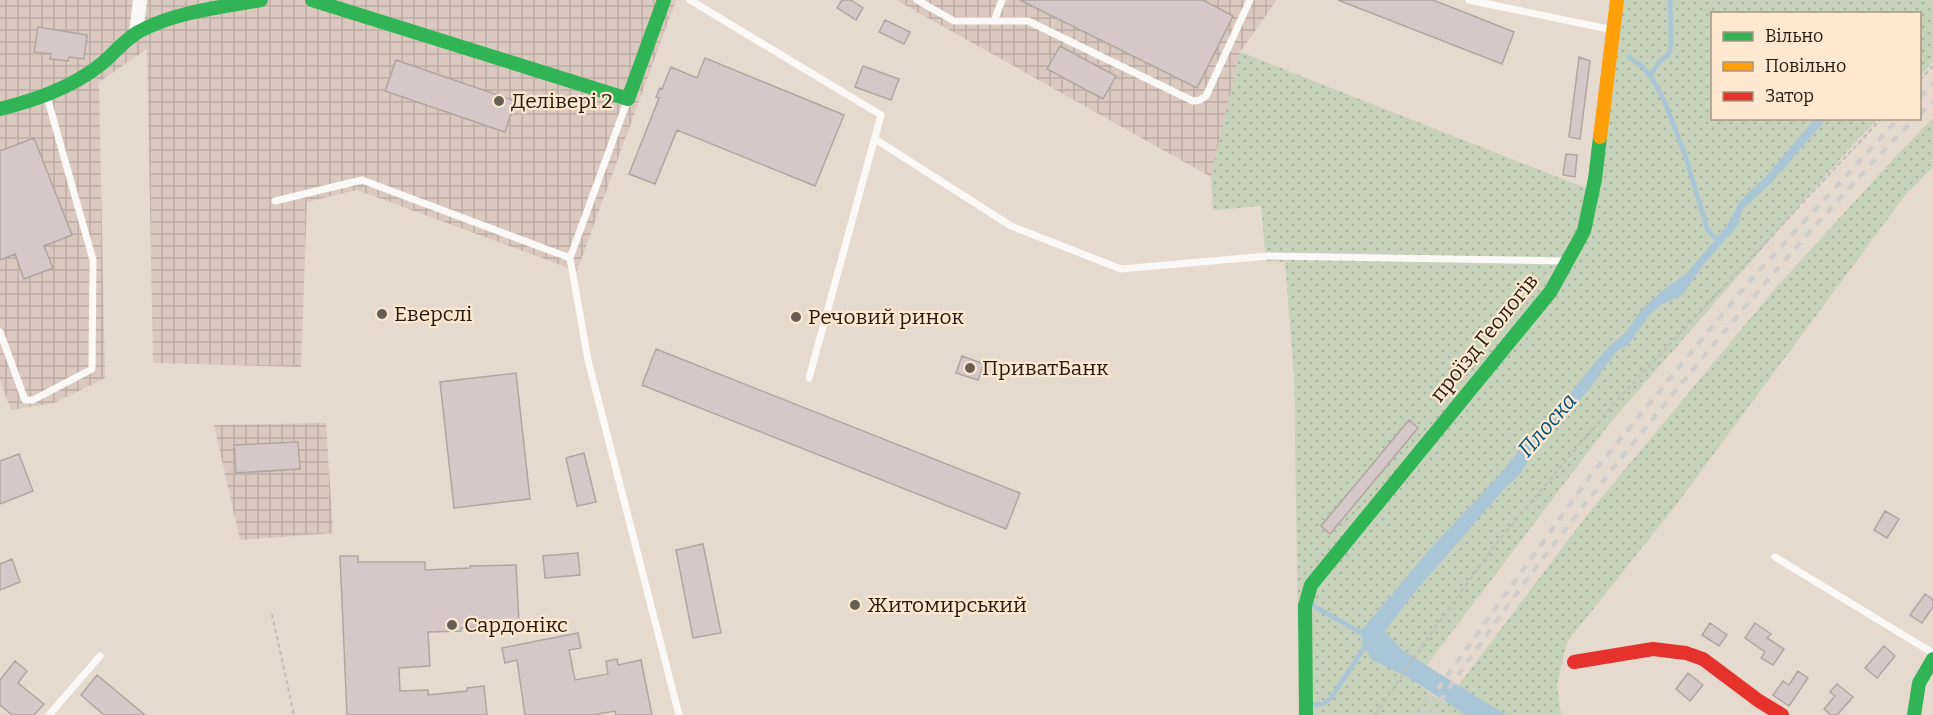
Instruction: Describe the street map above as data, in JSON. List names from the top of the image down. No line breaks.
{"streets":{"street":["проїзд Геологів"]},"water":["Плоска"],"places":["Делівері 2","Еверслі","Речовий ринок","ПриватБанк","Житомирський","Сардонікс"],"legend":["Вільно","Повільно","Затор"]}
